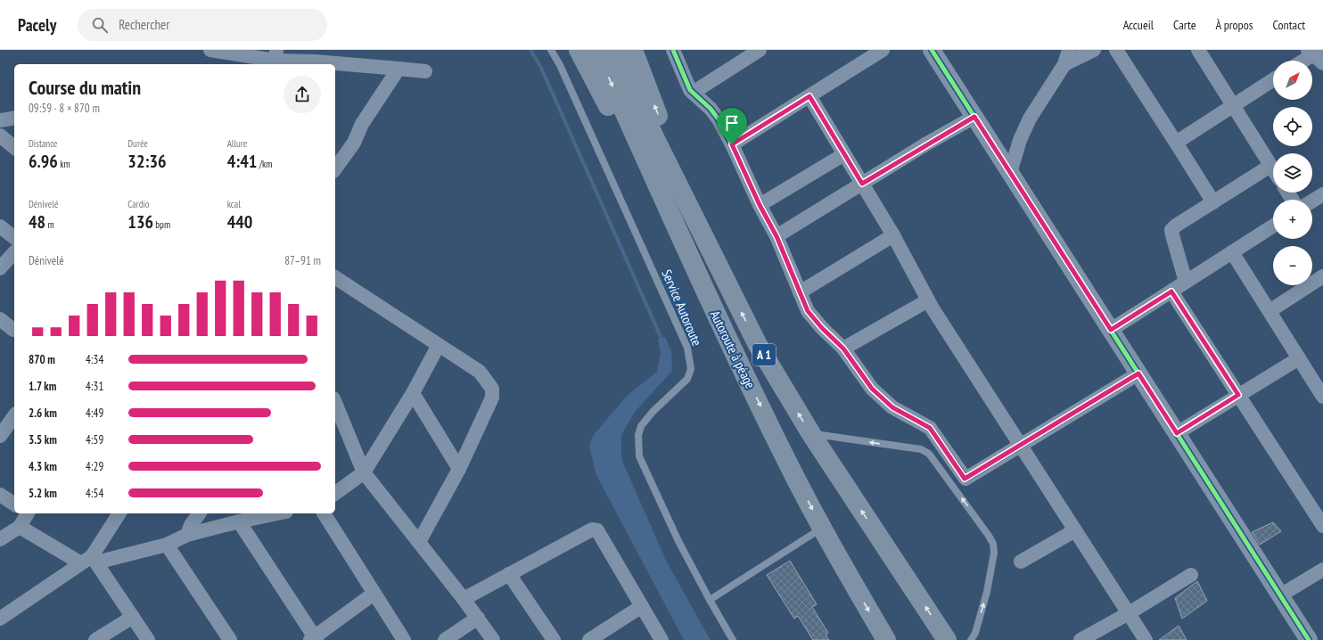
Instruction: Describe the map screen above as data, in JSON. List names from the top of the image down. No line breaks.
{"streets":{"highway":["Autoroute à péage","A 1"],"lane":["Service Autoroute"]},"north":"top right","page":{"header":"Pacely","search":"Rechercher","nav":["Accueil","Carte","À propos","Contact"],"map_buttons":["+","−"],"heading":["Course du matin","09:59 · 8 × 870 m"],"stats":[["Distance","6.96 km"],["Durée","32:36"],["Allure","4:41 /km"],["Dénivelé","48 m"],["Cardio","136 bpm"],["kcal","440"]],"chart":["Dénivelé","87–91 m"],"list":[{"name":"870 m","note":"4:34"},{"name":"1.7 km","note":"4:31"},{"name":"2.6 km","note":"4:49"},{"name":"3.5 km","note":"4:59"},{"name":"4.3 km","note":"4:29"},{"name":"5.2 km","note":"4:54"}]}}
